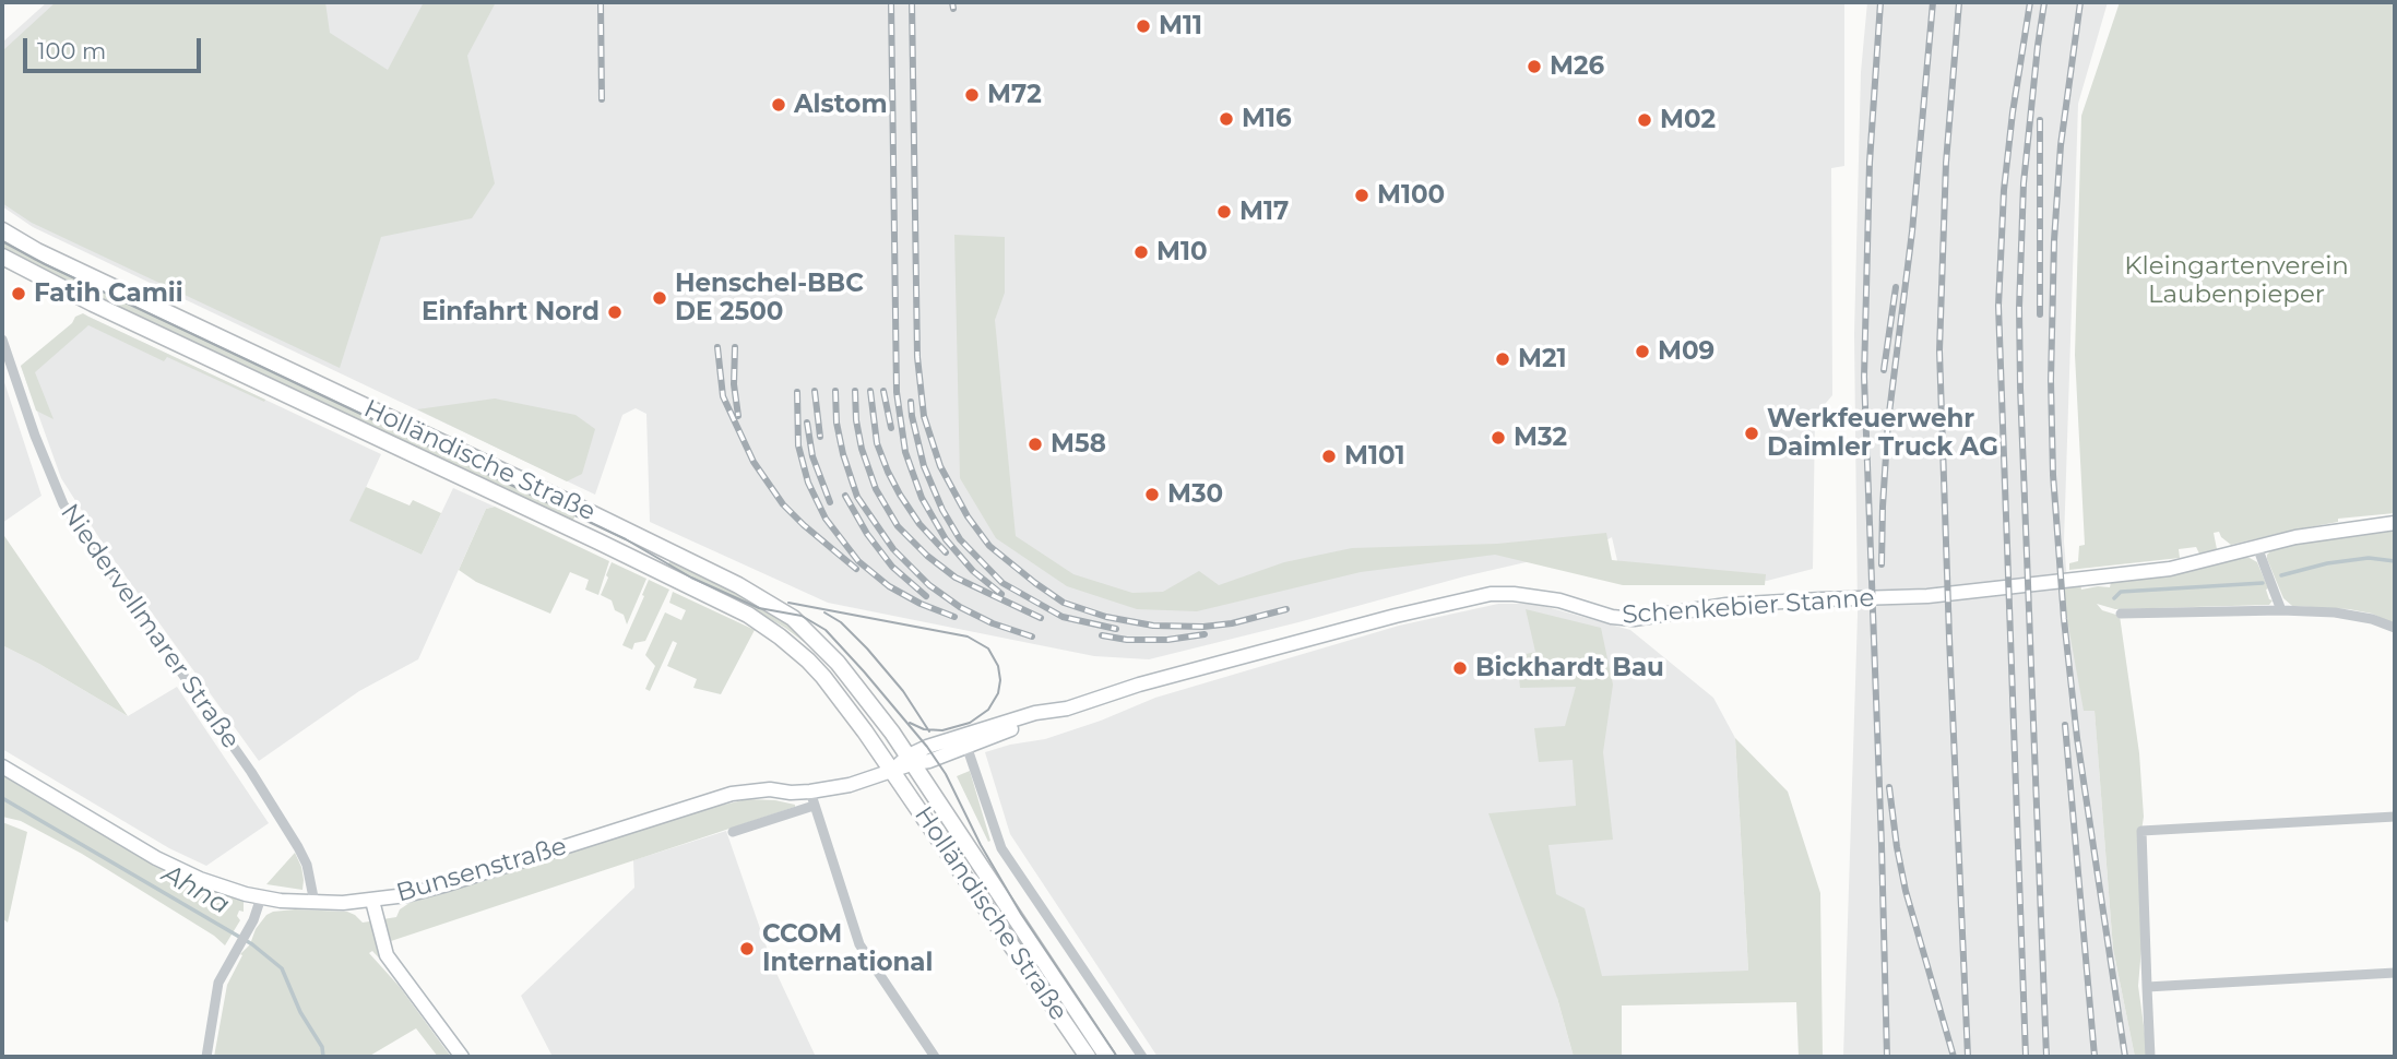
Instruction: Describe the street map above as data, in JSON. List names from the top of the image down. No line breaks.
{"streets":{"main road":["Holländische Straße"],"street":["Schenkebier Stanne","Niedervellmarer Straße","Bunsenstraße"]},"crossings":[["Holländische Straße","Schenkebier Stanne"],["Holländische Straße","Bunsenstraße"],["Niedervellmarer Straße","Bunsenstraße"]],"water":["Ahna"],"parks":["Kleingartenverein Laubenpieper"],"places":["M11","M26","M72","Alstom","M16","M02","M100","M17","M10","Fatih Camii","Henschel-BBC DE 2500","Einfahrt Nord","M09","M21","Werkfeuerwehr Daimler Truck AG","M32","M58","M101","M30","Bickhardt Bau","CCOM International"],"scale_bar":"100 m"}
